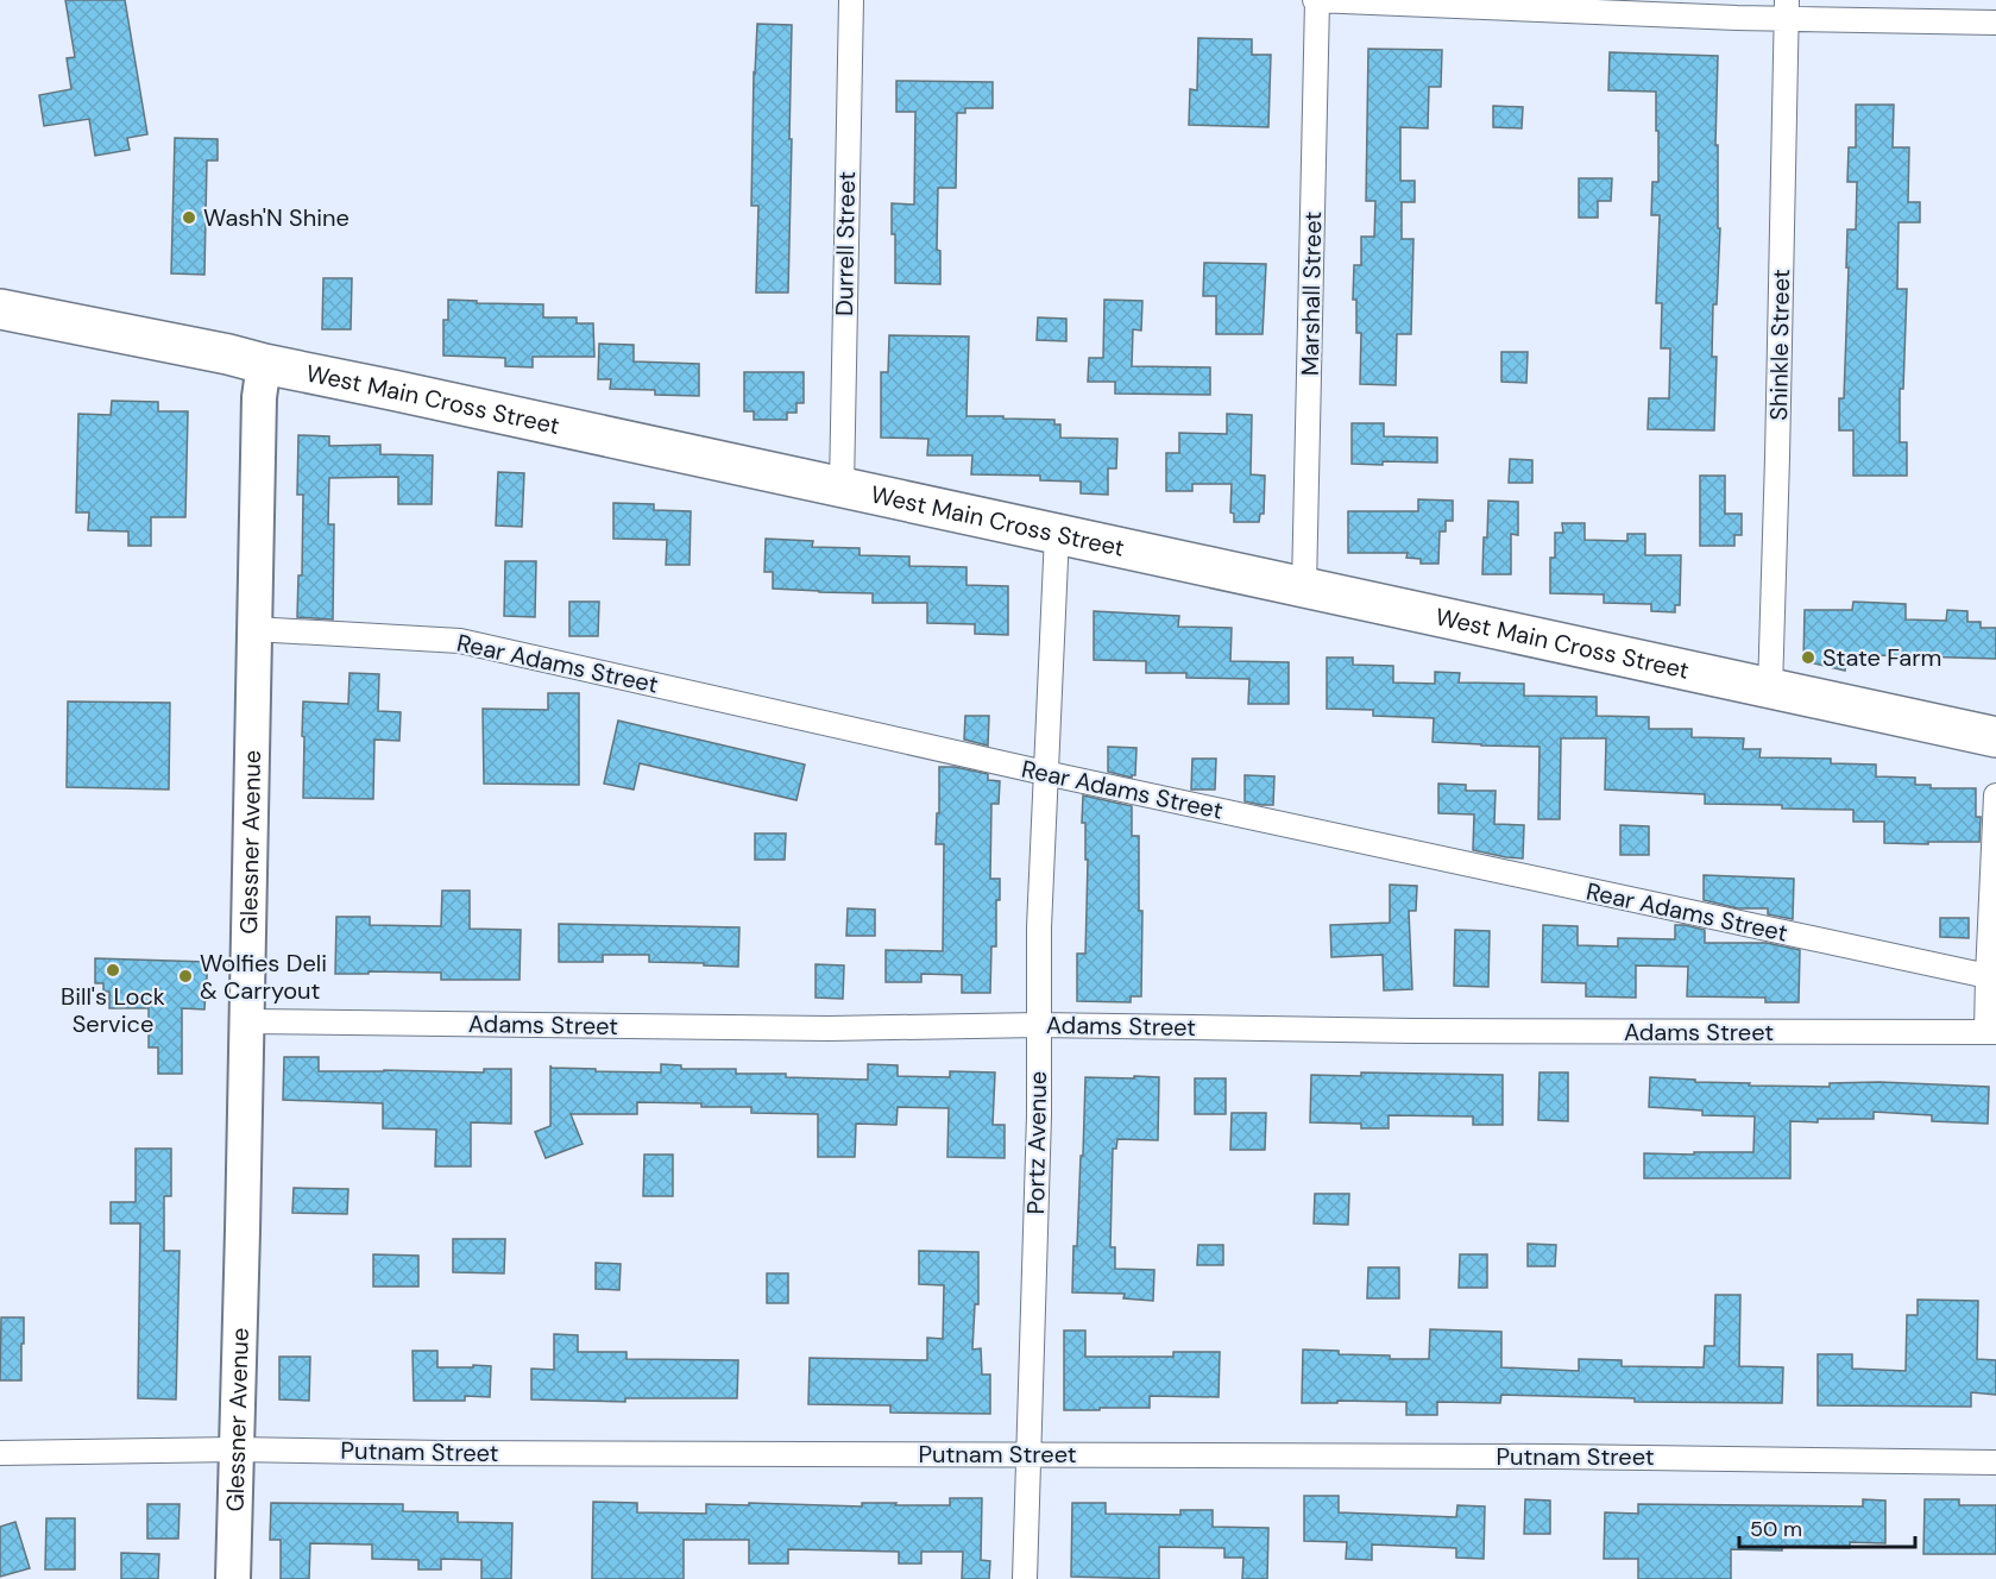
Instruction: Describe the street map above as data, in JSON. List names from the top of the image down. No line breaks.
{"streets":{"highway":["West Main Cross Street"],"street":["Durrell Street","Marshall Street","Shinkle Street","Rear Adams Street","Glessner Avenue","Adams Street","Portz Avenue","Putnam Street"]},"crossings":[["Durrell Street","West Main Cross Street"],["Marshall Street","West Main Cross Street"],["Shinkle Street","West Main Cross Street"],["West Main Cross Street","Glessner Avenue"],["West Main Cross Street","Portz Avenue"],["Rear Adams Street","Glessner Avenue"],["Rear Adams Street","Portz Avenue"],["Glessner Avenue","Adams Street"],["Glessner Avenue","Putnam Street"],["Adams Street","Portz Avenue"],["Portz Avenue","Putnam Street"]],"places":["Wash'N Shine","State Farm","Bill's Lock Service","Wolfies Deli & Carryout"],"scale_bar":"50 m"}
